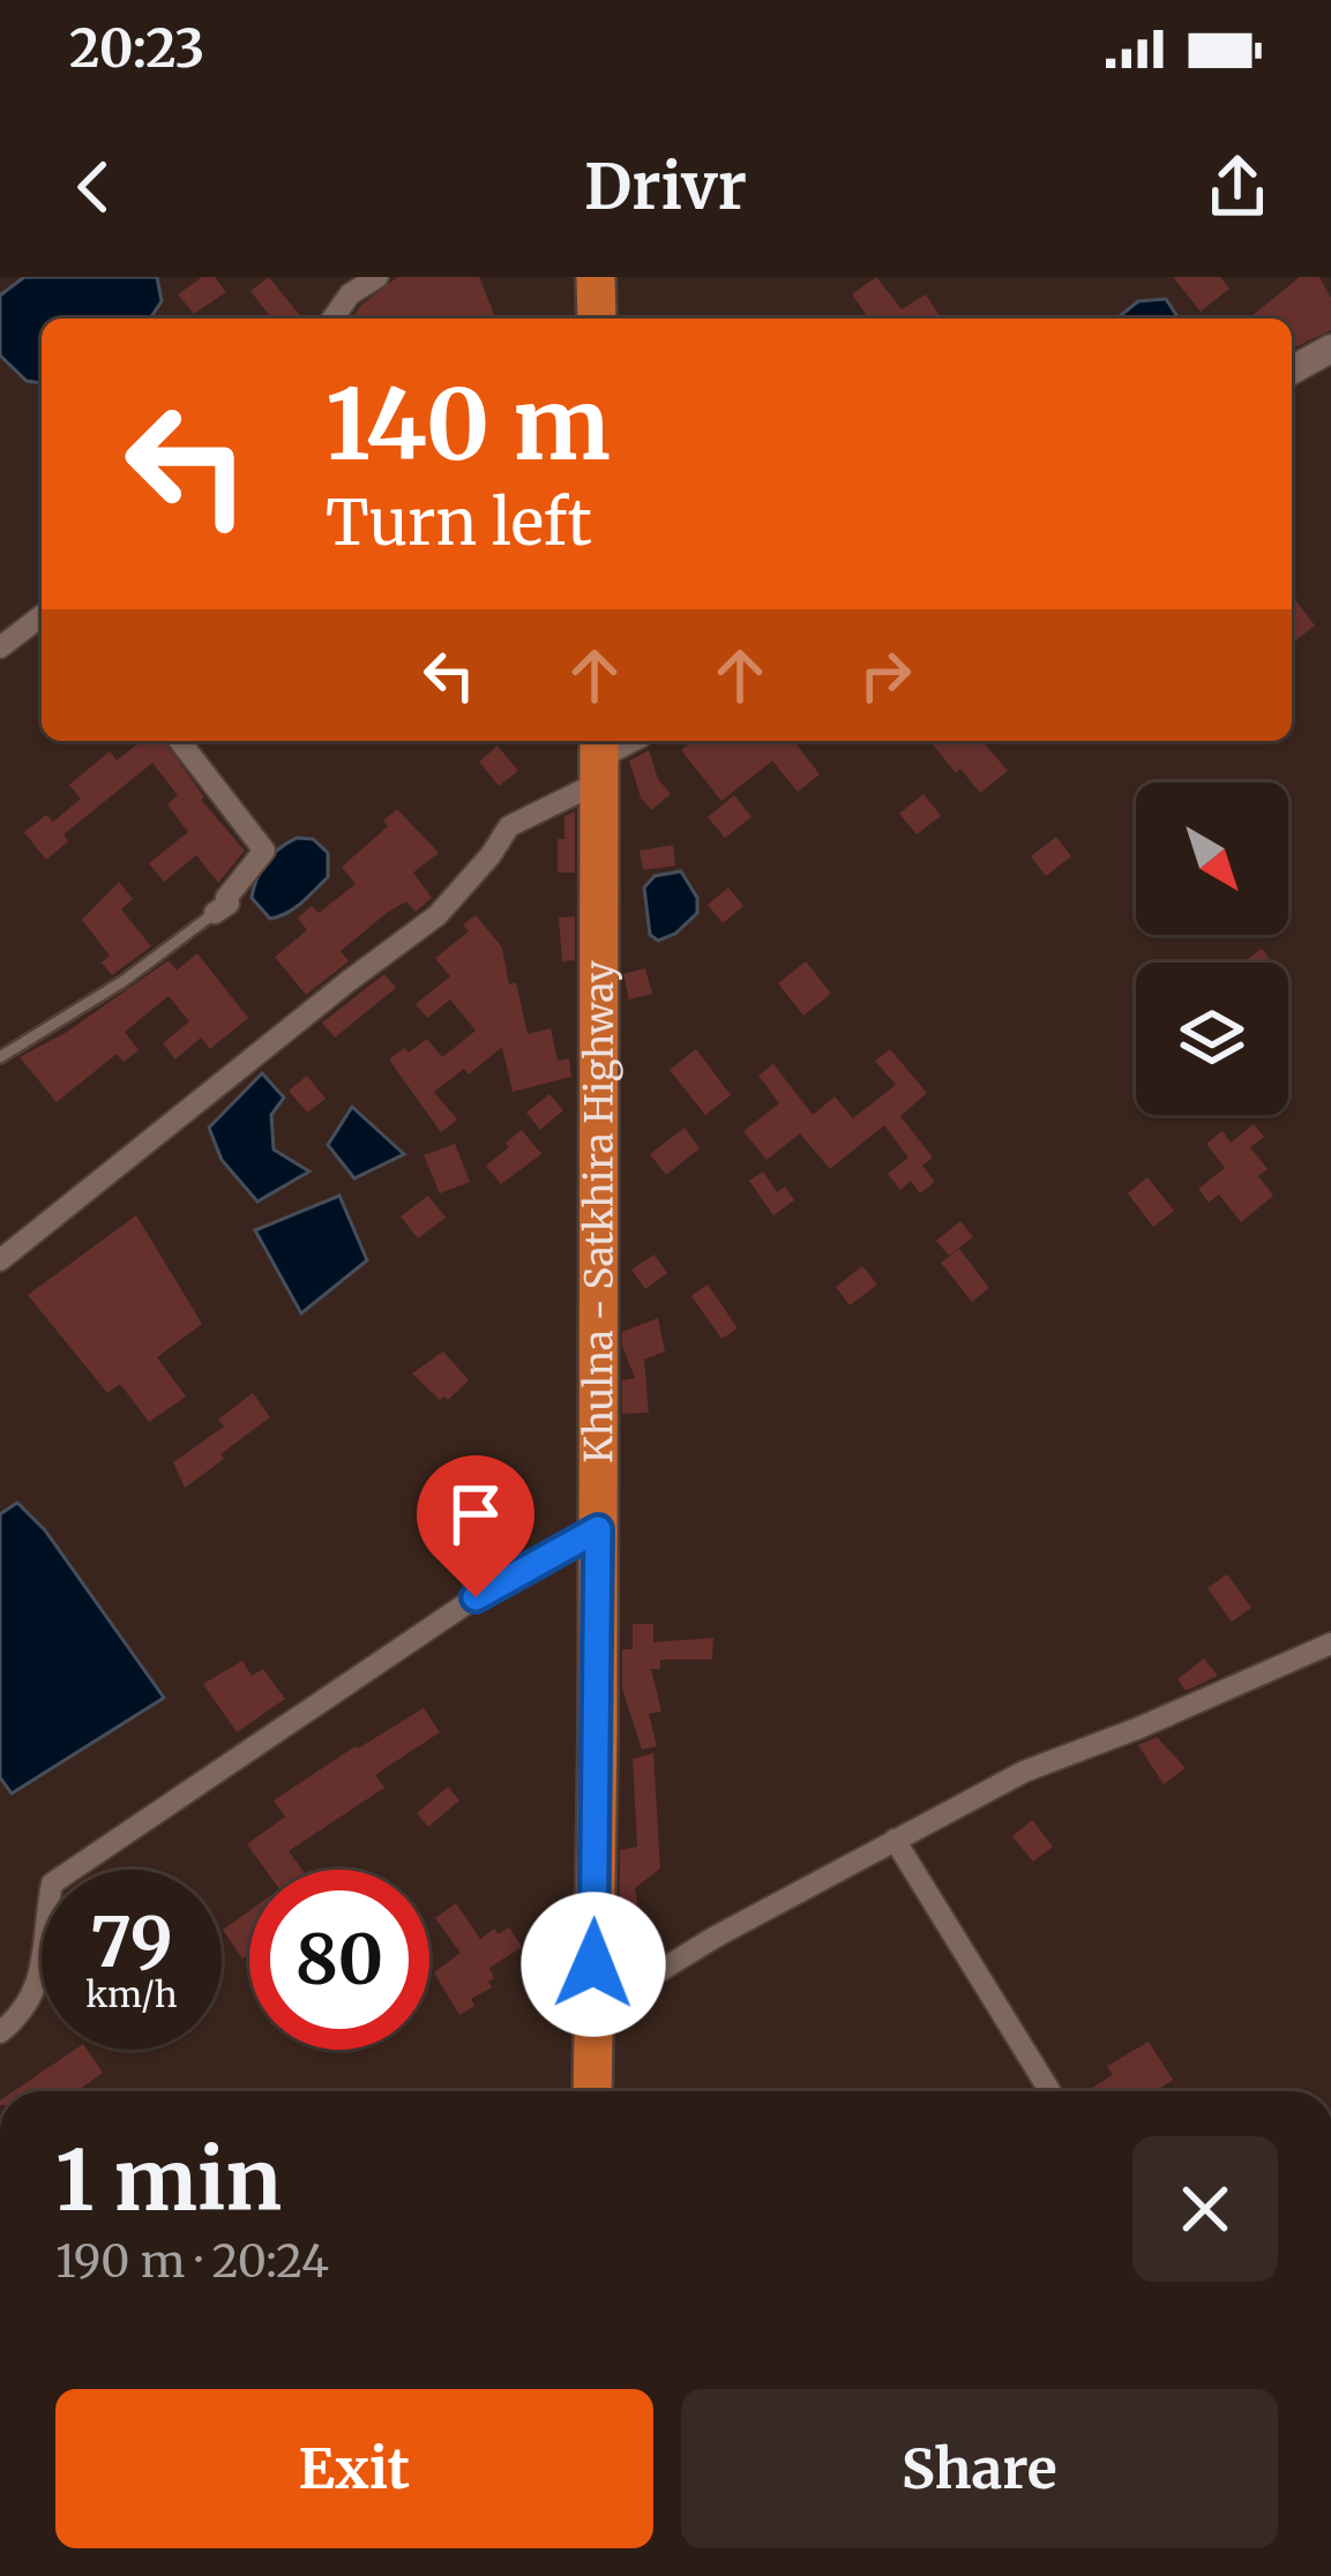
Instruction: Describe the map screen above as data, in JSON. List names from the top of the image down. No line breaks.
{"streets":{"highway":["Khulna - Satkhira Highway"]},"north":"bottom right","page":{"status":"20:23","header":"Drivr","turn":["140 m","Turn left"],"speed":"79 km/h","limit":"80","heading":["1 min","190 m · 20:24"],"buttons":["Exit","Share"]}}
